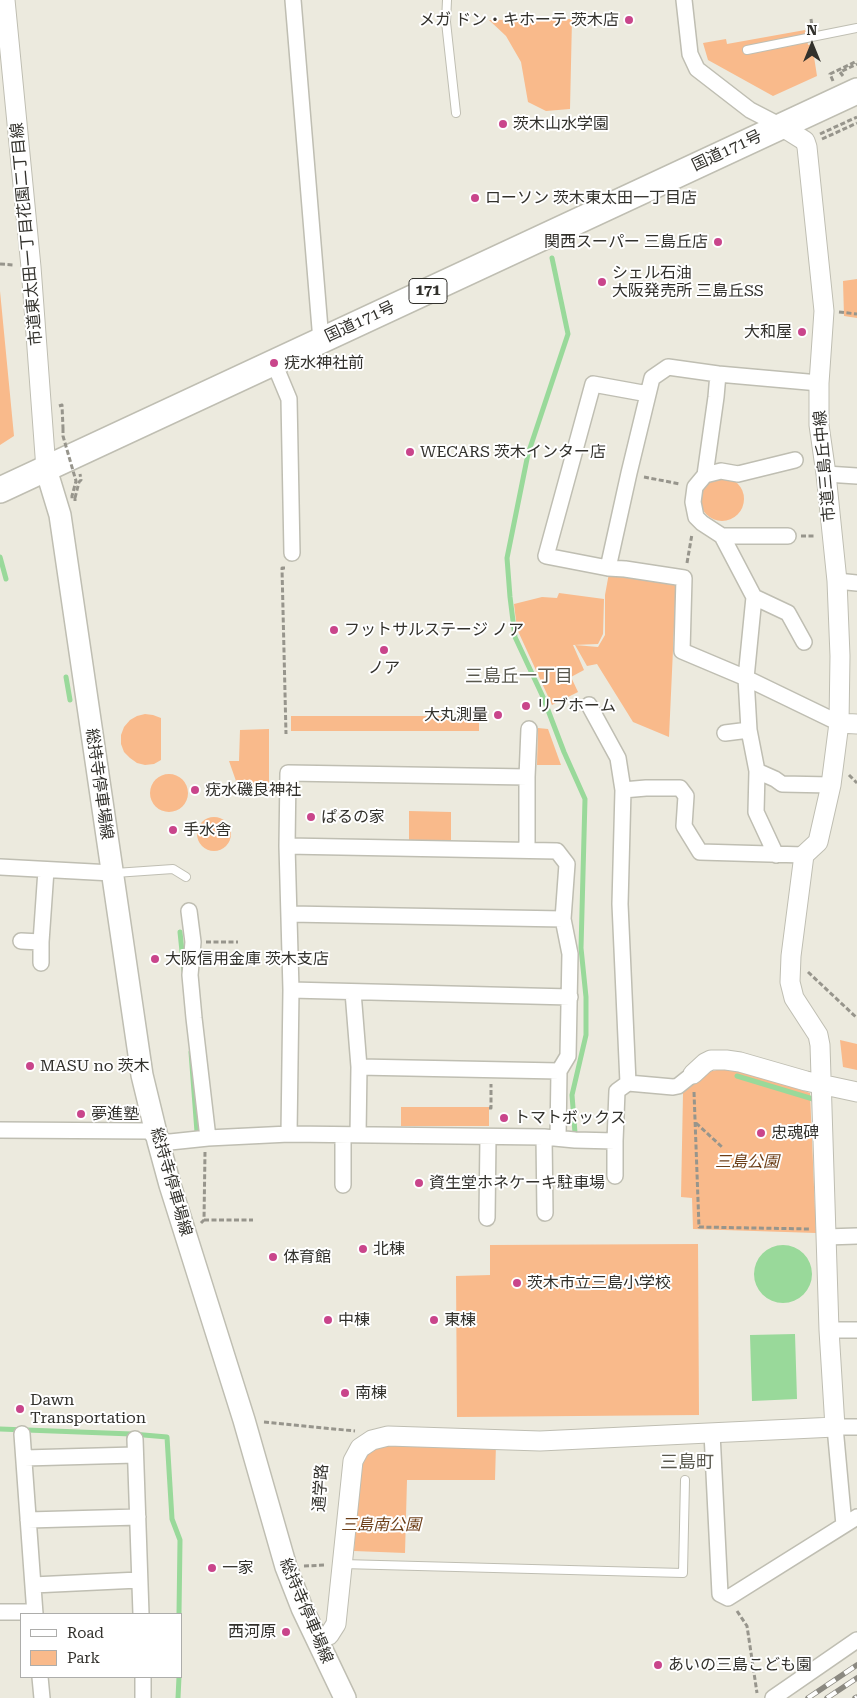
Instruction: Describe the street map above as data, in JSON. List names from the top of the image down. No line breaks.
{"streets":{"highway":["国道171号","171"],"main road":["総持寺停車場線"],"street":["市道東太田一丁目花園二丁目線","市道三島丘中線"]},"crossings":[["国道171号","市道東太田一丁目花園二丁目線"],["国道171号","市道三島丘中線"],["国道171号","総持寺停車場線"],["市道東太田一丁目花園二丁目線","総持寺停車場線"]],"districts":["三島丘一丁目","三島町"],"parks":["三島公園","三島南公園"],"places":["メガ ドン・キホーテ 茨木店","茨木山水学園","ローソン 茨木東太田一丁目店","関西スーパー 三島丘店","シェル石油 大阪発売所 三島丘SS","大和屋","疣水神社前","WECARS 茨木インター店","フットサルステージ ノア","ノア","リブホーム","大丸測量","疣水磯良神社","ぱるの家","手水舎","大阪信用金庫 茨木支店","MASU no 茨木","夢進塾","トマトボックス","忠魂碑","資生堂ホネケーキ駐車場","北棟","体育館","茨木市立三島小学校","中棟","東棟","南棟","Dawn Transportation","一家","西河原","あいの三島こども園"],"legend":["Road","Park"],"north":"top"}
